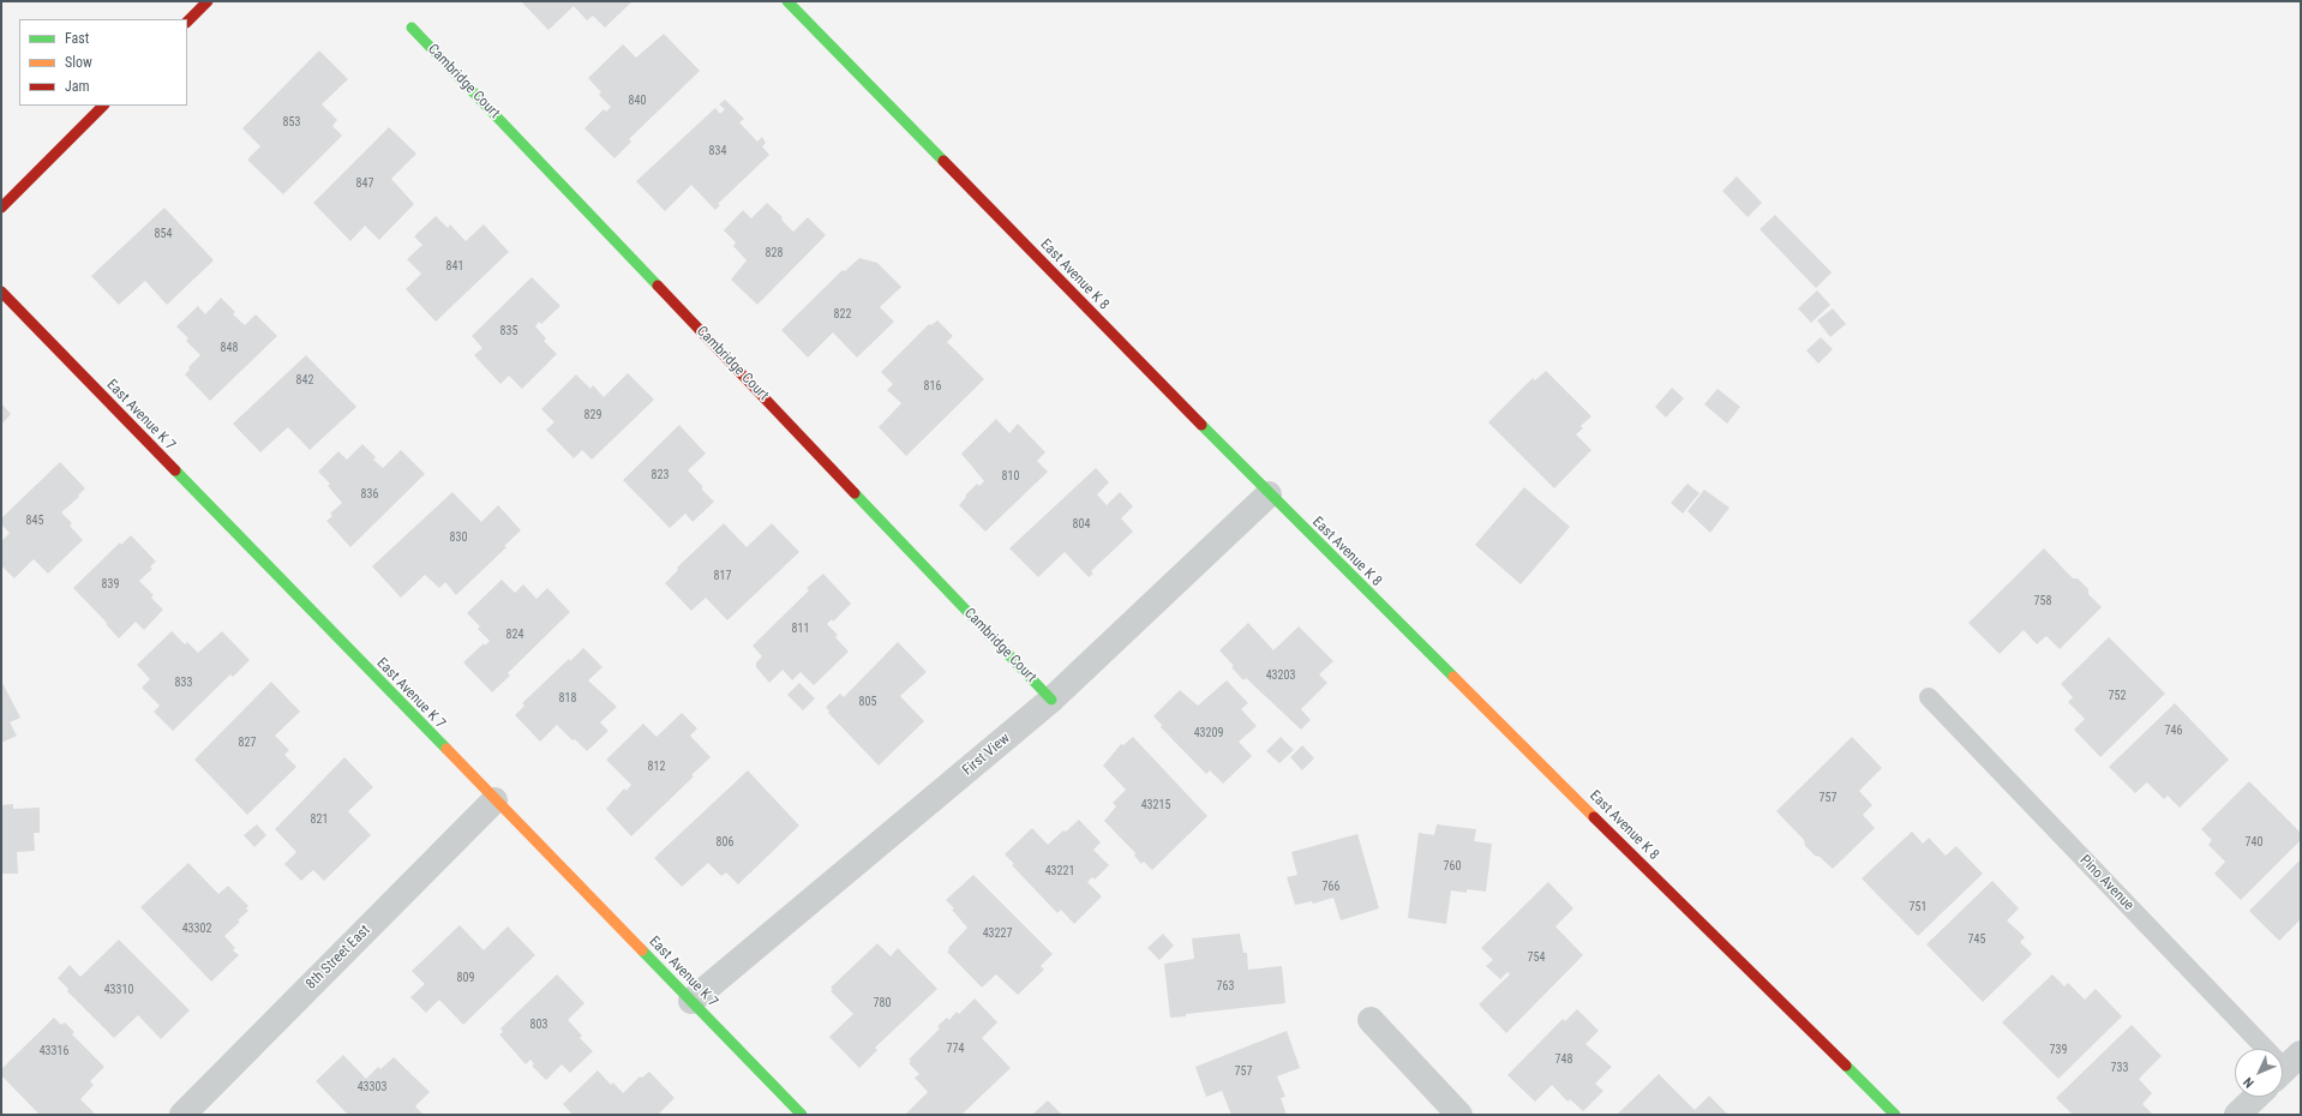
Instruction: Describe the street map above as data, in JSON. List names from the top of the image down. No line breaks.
{"streets":{"street":["Cambridge Court","East Avenue K 8","East Avenue K 7","First View","8th Street East"],"lane":["Pino Avenue"]},"crossings":[["Cambridge Court","First View"],["East Avenue K 8","First View"],["East Avenue K 7","First View"],["East Avenue K 7","8th Street East"]],"house_numbers":["840","853","834","847","854","828","841","822","835","848","842","816","829","823","810","836","845","804","830","817","839","758","811","824","43203","833","752","818","805","746","43209","827","812","757","43215","821","806","740","760","43221","766","751","43302","43227","745","754","809","763","43310","780","803","774","739","43316","748","733","757","43303"],"legend":["Fast","Slow","Jam"],"north":"bottom left"}
